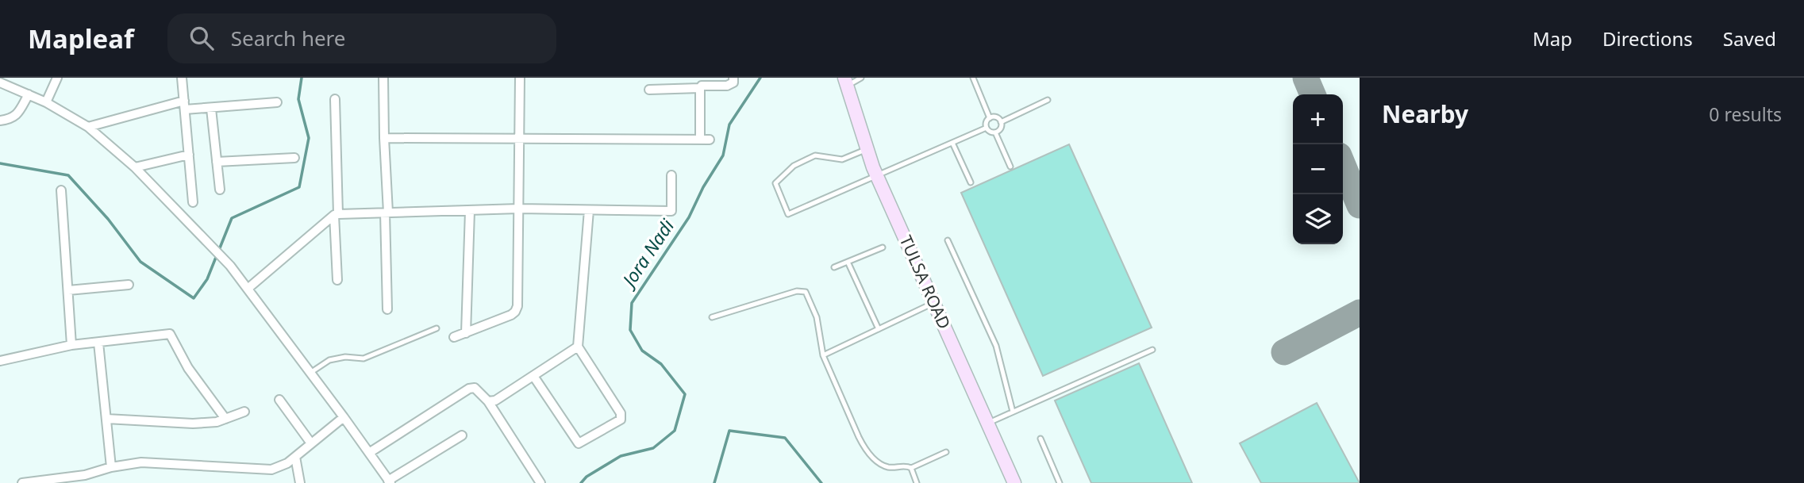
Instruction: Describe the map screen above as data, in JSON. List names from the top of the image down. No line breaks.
{"streets":{"street":["TULSA ROAD"]},"water":["Jora Nadi"],"page":{"header":"Mapleaf","search":"Search here","nav":["Map","Directions","Saved"],"heading":["Nearby","0 results"],"map_buttons":["+","−"]}}
